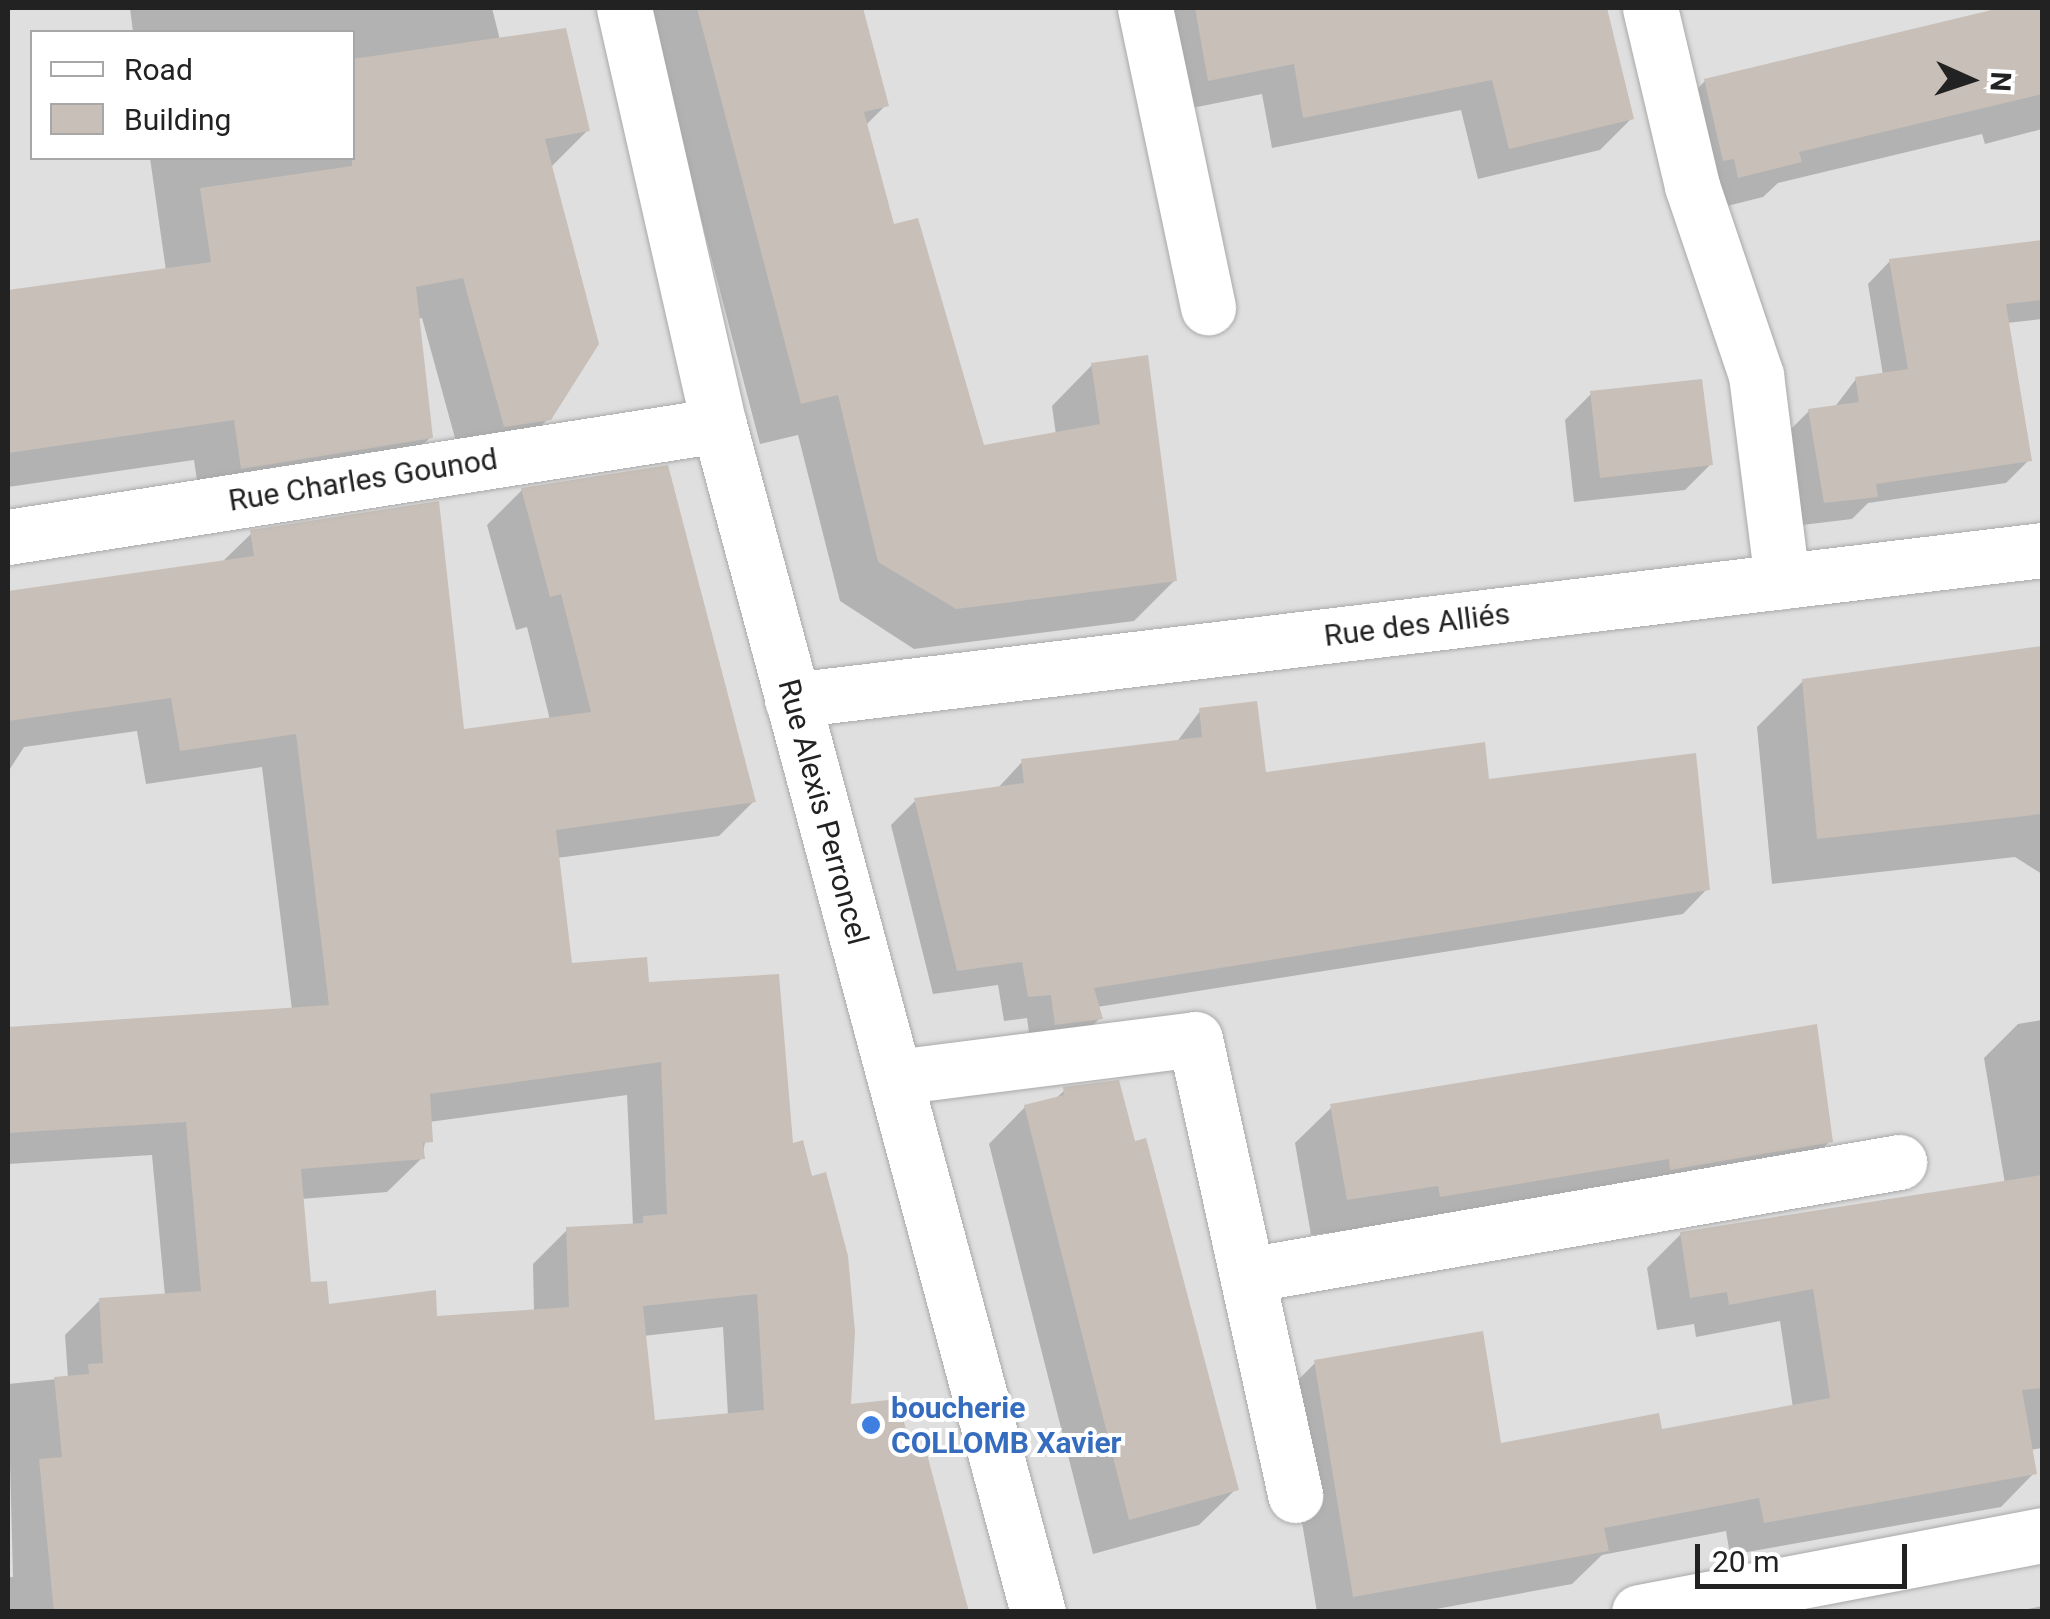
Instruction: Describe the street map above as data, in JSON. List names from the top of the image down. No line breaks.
{"streets":{"street":["Rue Charles Gounod","Rue des Alliés","Rue Alexis Perroncel"]},"crossings":[["Rue Charles Gounod","Rue Alexis Perroncel"],["Rue des Alliés","Rue Alexis Perroncel"]],"places":["boucherie COLLOMB Xavier"],"legend":["Road","Building"],"scale_bar":"20 m","north":"right"}
